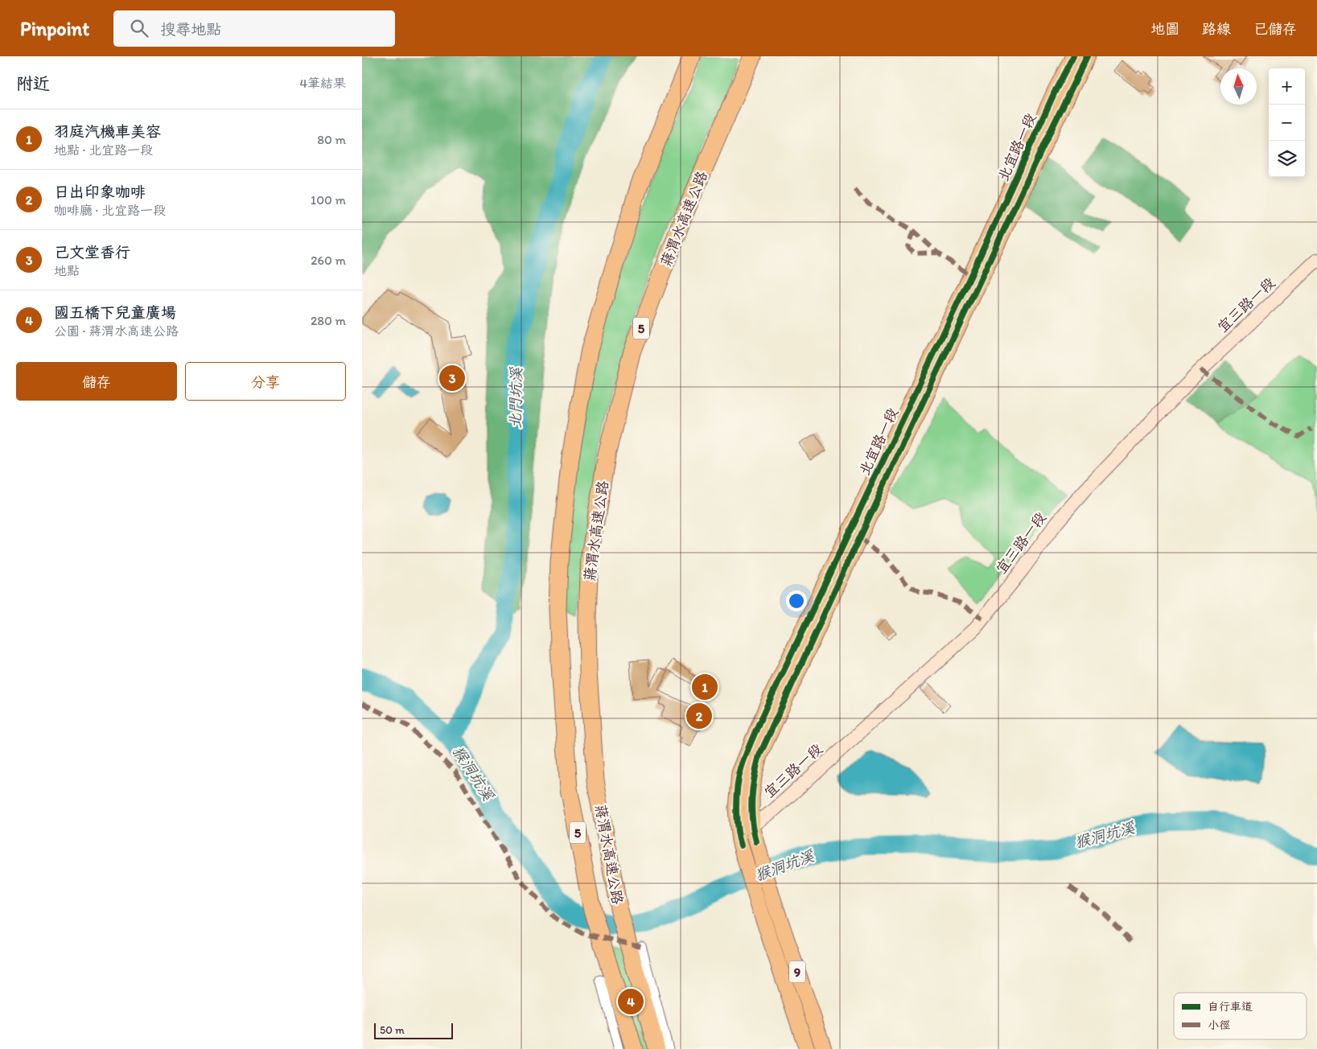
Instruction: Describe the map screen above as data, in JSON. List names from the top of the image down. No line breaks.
{"streets":{"highway":["蔣渭水高速公路","5"],"main road":["北宜路一段","9"],"street":["宜三路一段"]},"crossings":[["北宜路一段","宜三路一段"]],"water":["北門坑溪","猴洞坑溪"],"legend":["自行車道","小徑"],"scale_bar":"50 m","north":"top","page":{"header":"Pinpoint","search":"搜尋地點","nav":["地圖","路線","已儲存"],"heading":["附近","4筆結果"],"map_buttons":["+","−"],"list":[{"mark":"1","name":"羽庭汽機車美容","note":"地點 · 北宜路一段","value":"80 m"},{"mark":"2","name":"日出印象咖啡","note":"咖啡廳 · 北宜路一段","value":"100 m"},{"mark":"3","name":"己文堂香行","note":"地點","value":"260 m"},{"mark":"4","name":"國五橋下兒童廣場","note":"公園 · 蔣渭水高速公路","value":"280 m"}],"buttons":["儲存","分享"],"pins":["3","1","2","4"],"scale":"50 m"}}
